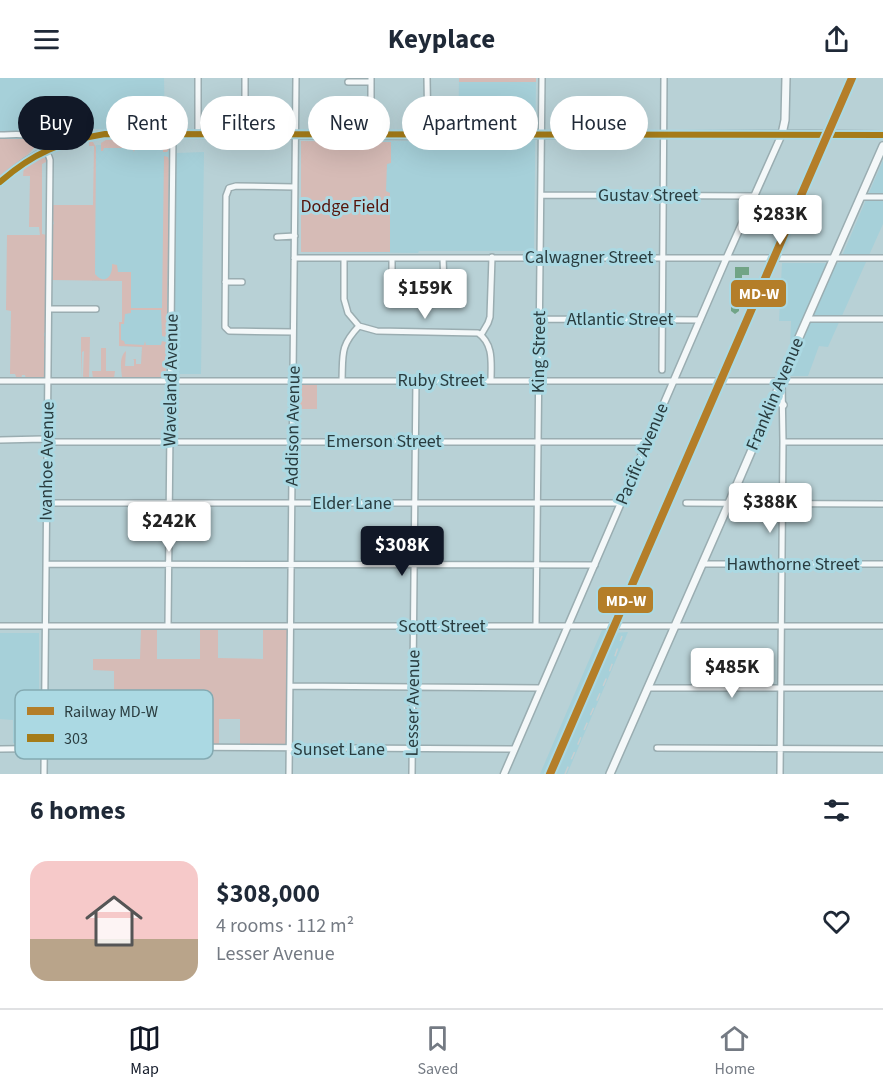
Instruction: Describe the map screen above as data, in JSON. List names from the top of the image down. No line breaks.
{"streets":{"main road":["Franklin Avenue"],"street":["Gustav Street","Calwagner Street","Atlantic Street","King Street","Waveland Avenue","Ruby Street","Addison Avenue","Emerson Street","Pacific Avenue","Ivanhoe Avenue","Elder Lane","Hawthorne Street","Scott Street","Lesser Avenue","Sunset Lane"]},"crossings":[["Gustav Street","King Street"],["Gustav Street","Pacific Avenue"],["Calwagner Street","King Street"],["Calwagner Street","Franklin Avenue"],["Calwagner Street","Addison Avenue"],["Calwagner Street","Pacific Avenue"],["Atlantic Street","King Street"],["Atlantic Street","Pacific Avenue"],["King Street","Ruby Street"],["King Street","Emerson Street"],["King Street","Elder Lane"],["King Street","Scott Street"],["Waveland Avenue","Ruby Street"],["Waveland Avenue","Emerson Street"],["Waveland Avenue","Elder Lane"],["Waveland Avenue","Scott Street"],["Ruby Street","Franklin Avenue"],["Ruby Street","Addison Avenue"],["Ruby Street","Pacific Avenue"],["Ruby Street","Ivanhoe Avenue"],["Ruby Street","Lesser Avenue"],["Franklin Avenue","Hawthorne Street"],["Franklin Avenue","Scott Street"],["Addison Avenue","Emerson Street"],["Addison Avenue","Elder Lane"],["Addison Avenue","Scott Street"],["Addison Avenue","Sunset Lane"],["Emerson Street","Pacific Avenue"],["Emerson Street","Ivanhoe Avenue"],["Emerson Street","Lesser Avenue"],["Pacific Avenue","Elder Lane"],["Pacific Avenue","Scott Street"],["Pacific Avenue","Sunset Lane"],["Ivanhoe Avenue","Elder Lane"],["Ivanhoe Avenue","Scott Street"],["Elder Lane","Lesser Avenue"],["Scott Street","Lesser Avenue"],["Lesser Avenue","Sunset Lane"]],"parks":["Dodge Field"],"lines":["rail line MD-W","transit line 303"],"legend":["Railway MD-W","303"],"page":{"header":"Keyplace","chip":["Buy","Rent","Filters","New","Apartment","House"],"price":["$283K","$159K","$388K","$242K","$308K","$485K"],"heading":"6 homes","list":[{"name":"$308,000","note":"4 rooms · 112 m² · Lesser Avenue"}],"tabs":["Map","Saved","Home"]}}
